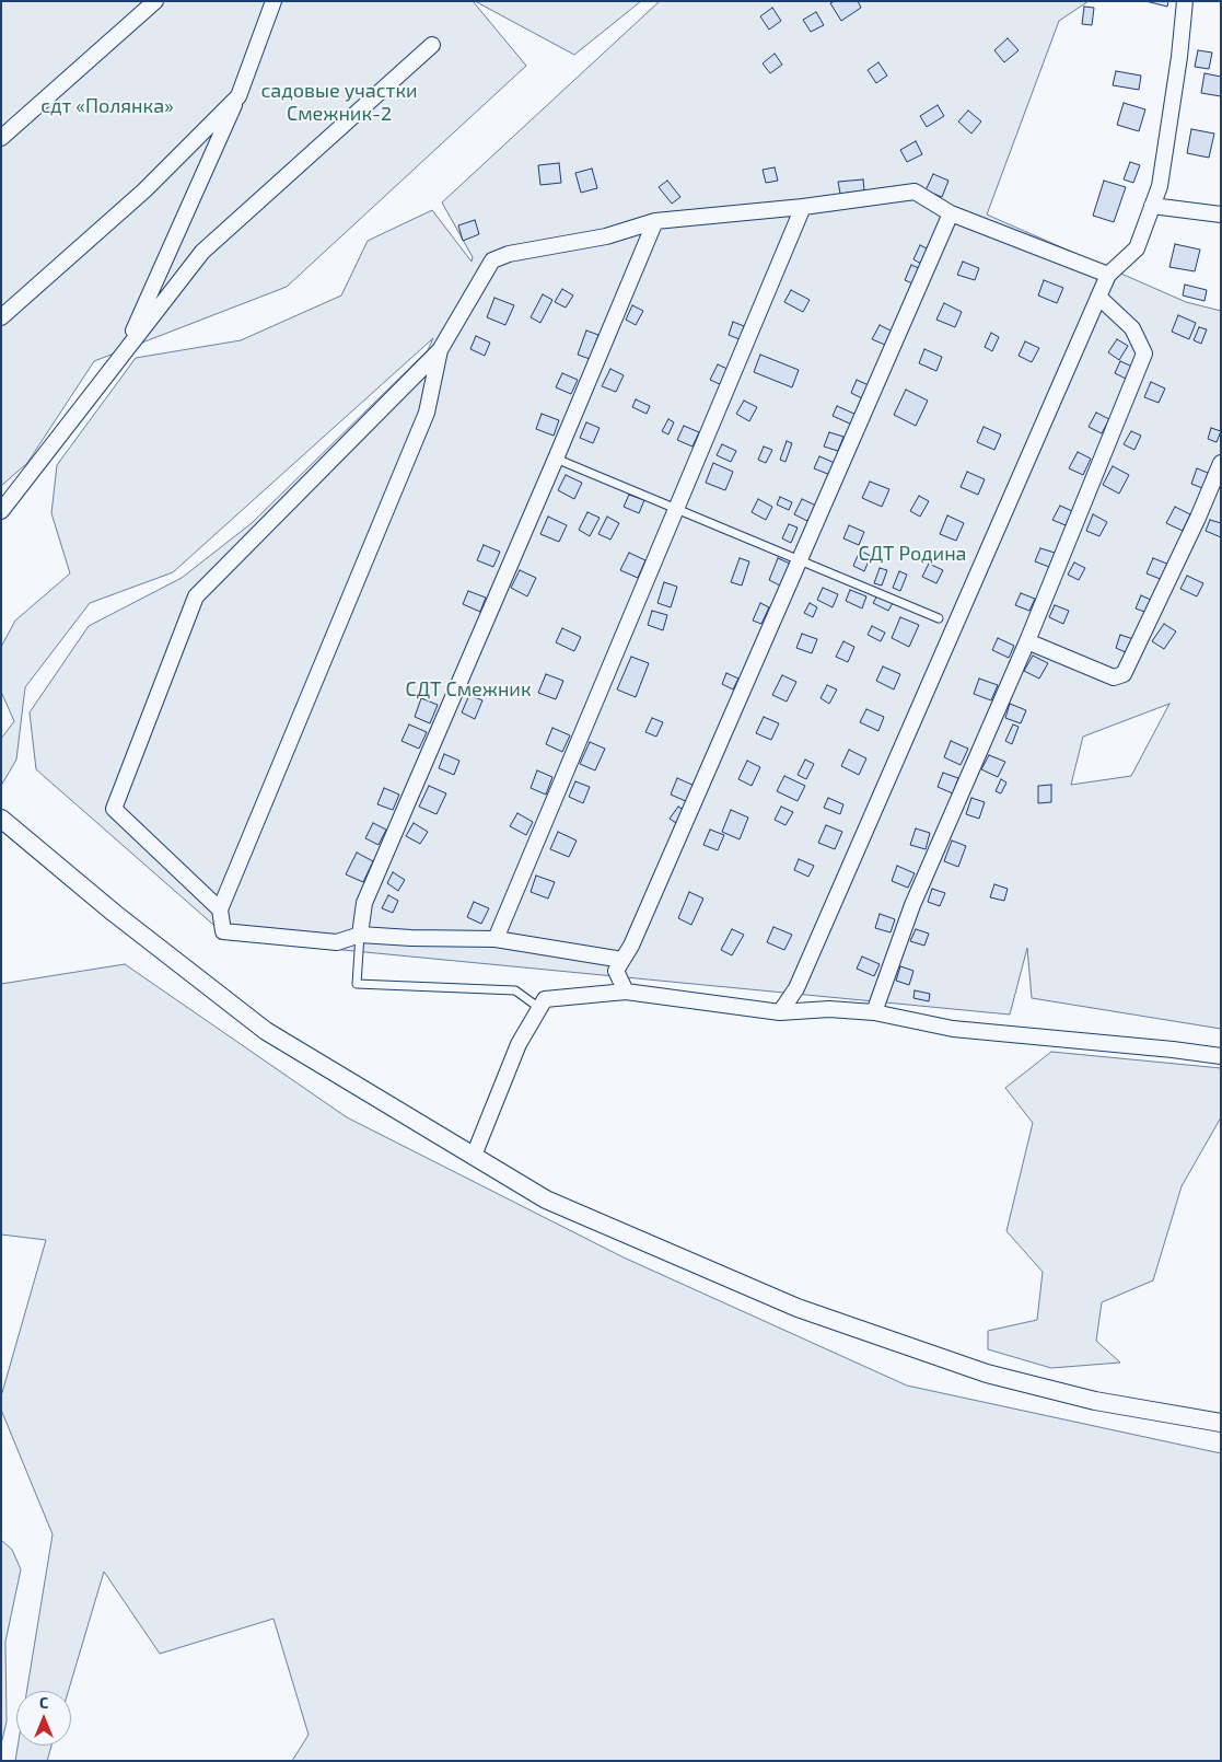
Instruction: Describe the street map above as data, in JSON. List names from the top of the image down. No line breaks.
{"parks":["садовые участки Смежник-2","сдт «Полянка»","СДТ Родина","СДТ Смежник"],"north":"top"}
